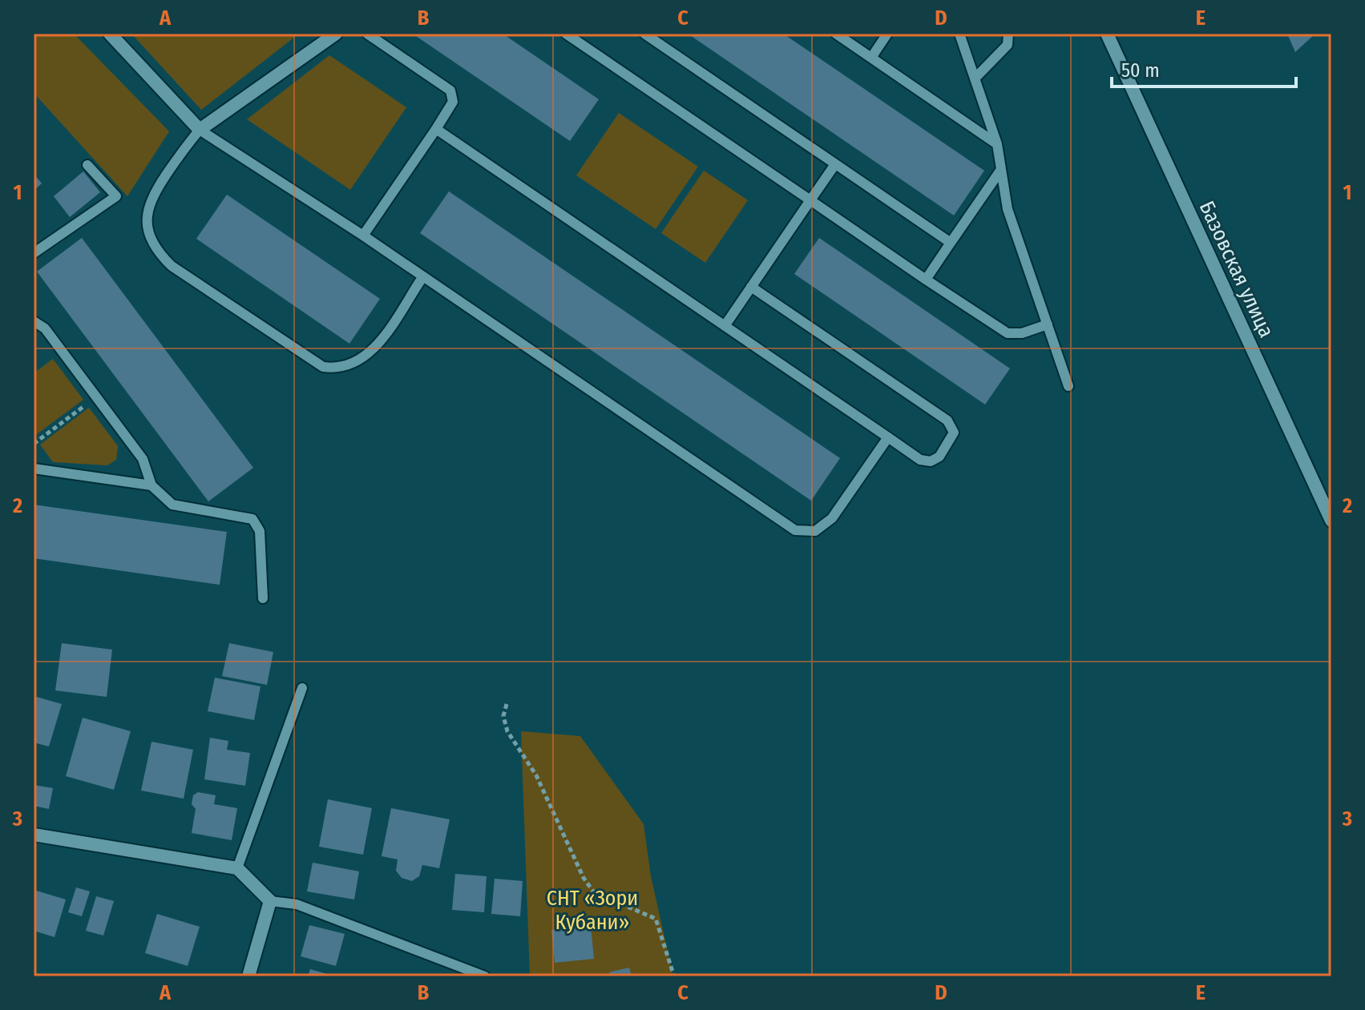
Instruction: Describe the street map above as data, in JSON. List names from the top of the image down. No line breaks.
{"streets":{"street":["Базовская улица"]},"parks":["СНТ «Зори Кубани»"],"scale_bar":"50 m","grid":{"columns":["A","B","C","D","E"],"rows":["1","2","3"]}}
